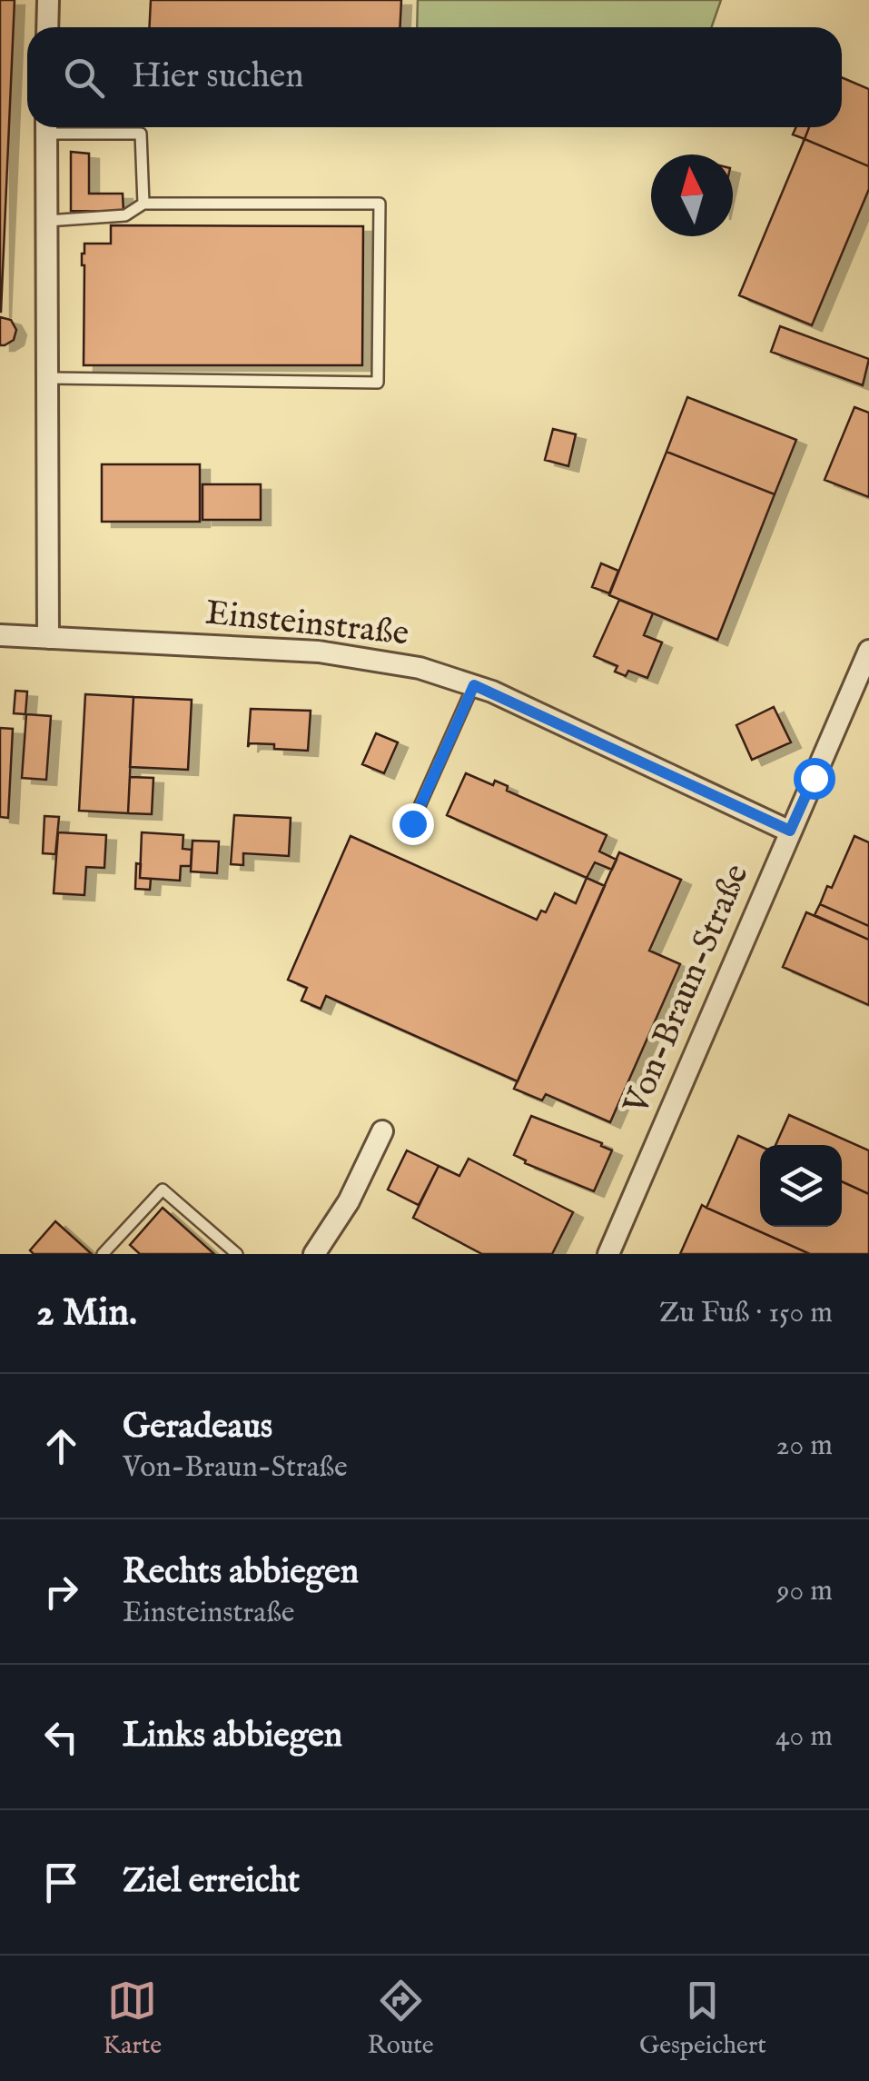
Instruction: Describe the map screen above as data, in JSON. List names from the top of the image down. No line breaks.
{"streets":{"street":["Einsteinstraße","Von-Braun-Straße"]},"crossings":[["Einsteinstraße","Von-Braun-Straße"]],"north":"top","page":{"search":"Hier suchen","heading":["2 Min.","Zu Fuß · 150 m"],"list":[["Geradeaus","Von-Braun-Straße","20 m"],["Rechts abbiegen","Einsteinstraße","90 m"],["Links abbiegen","40 m"],"Ziel erreicht"],"nav":["Karte","Route","Gespeichert"]}}
